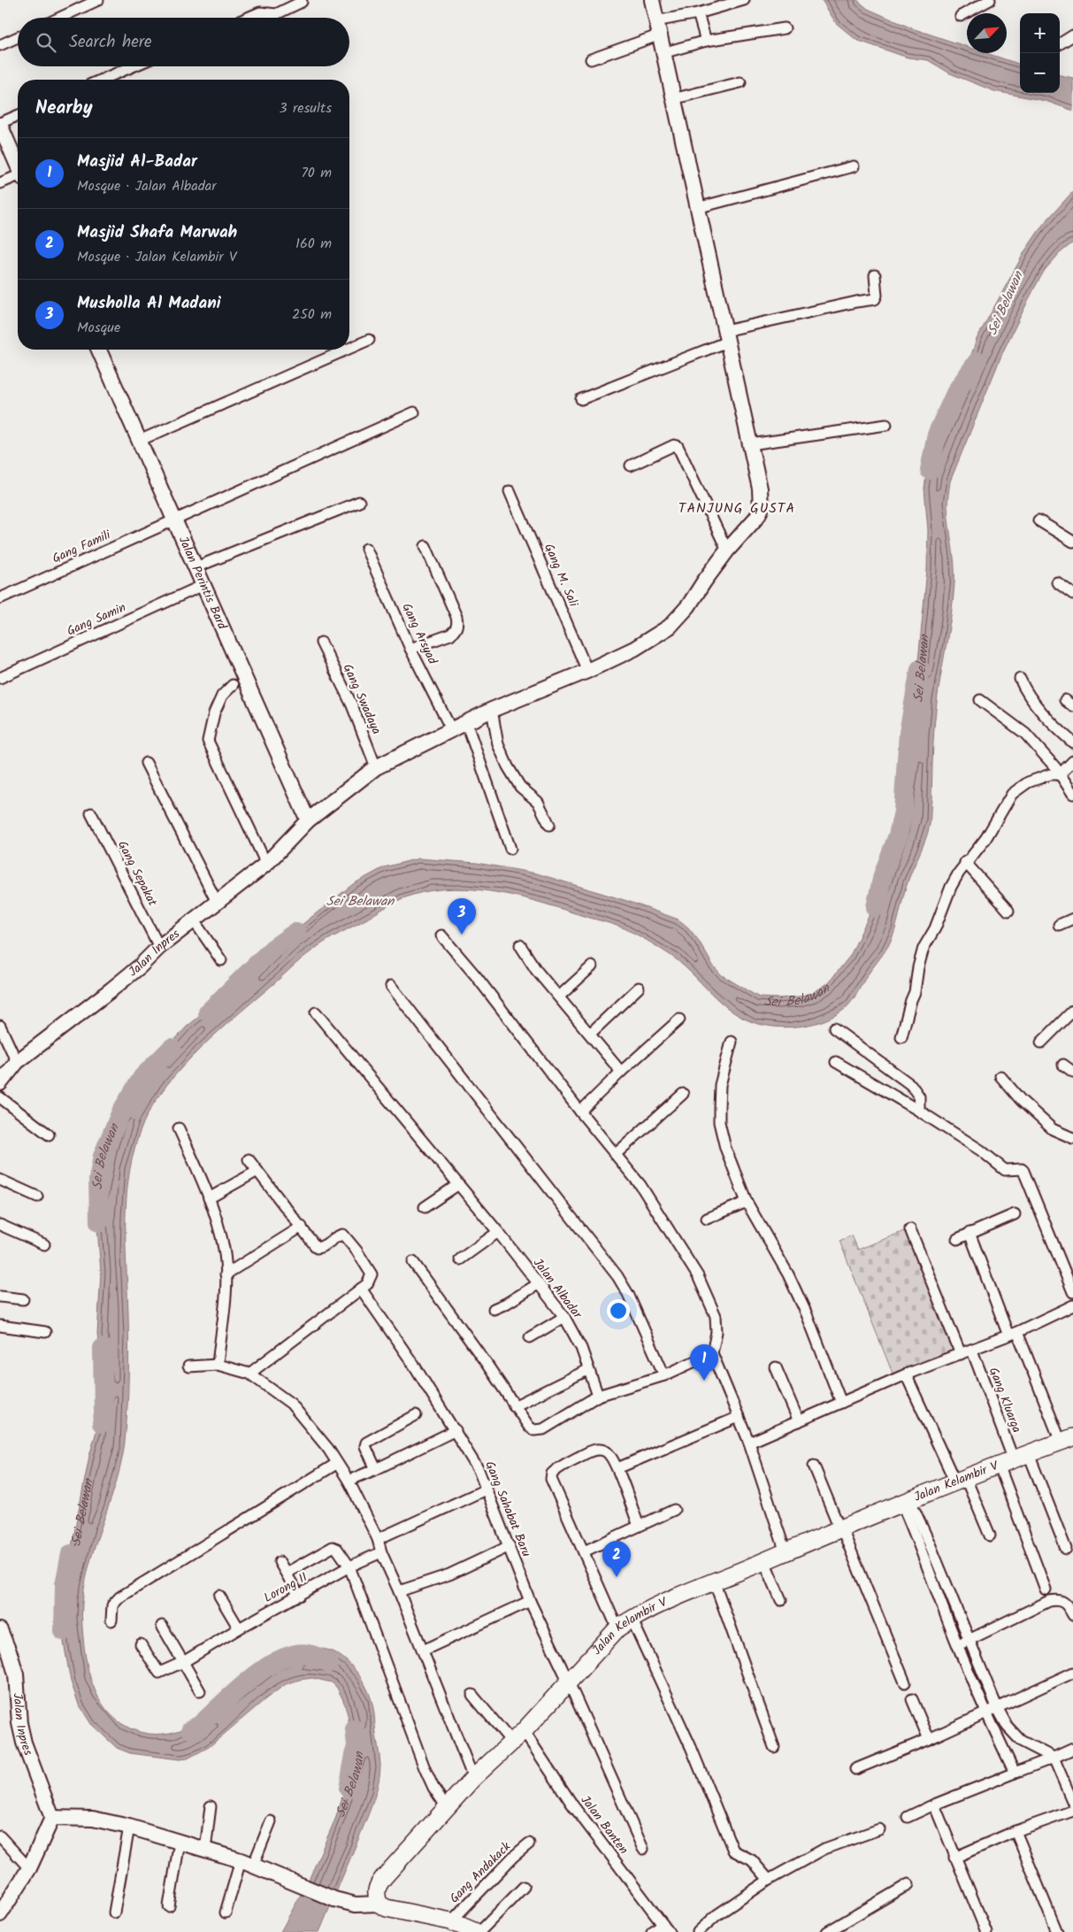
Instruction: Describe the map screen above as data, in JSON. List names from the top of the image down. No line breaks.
{"streets":{"main road":["Jalan Kelambir V"],"street":["Gang Famili","Gang M. Sali","Jalan Perintis Bard","Gang Samin","Gang Arsyad","Gang Swadaya","Gang Sepakat","Jalan Inpres","Jalan Albadar","Gang Kluarga","Gang Sahabat Baru","Lorong II","Jalan Banten","Gang Andakack"]},"crossings":[["Gang Famili","Jalan Perintis Bard"],["Gang M. Sali","Jalan Inpres"],["Jalan Perintis Bard","Gang Samin"],["Jalan Perintis Bard","Jalan Inpres"],["Gang Arsyad","Jalan Inpres"],["Gang Swadaya","Jalan Inpres"],["Gang Sepakat","Jalan Inpres"],["Gang Kluarga","Jalan Kelambir V"],["Jalan Kelambir V","Gang Sahabat Baru"],["Jalan Kelambir V","Jalan Banten"]],"districts":["TANJUNG GUSTA"],"water":["Sei Belawan"],"north":"top right","page":{"map_buttons":["+","−"],"search":"Search here","heading":["Nearby","3 results"],"list":[{"mark":"1","name":"Masjid Al-Badar","note":"Mosque · Jalan Albadar","value":"70 m"},{"mark":"2","name":"Masjid Shafa Marwah","note":"Mosque · Jalan Kelambir V","value":"160 m"},{"mark":"3","name":"Musholla Al Madani","note":"Mosque","value":"250 m"}],"pins":["3","1","2"]}}
